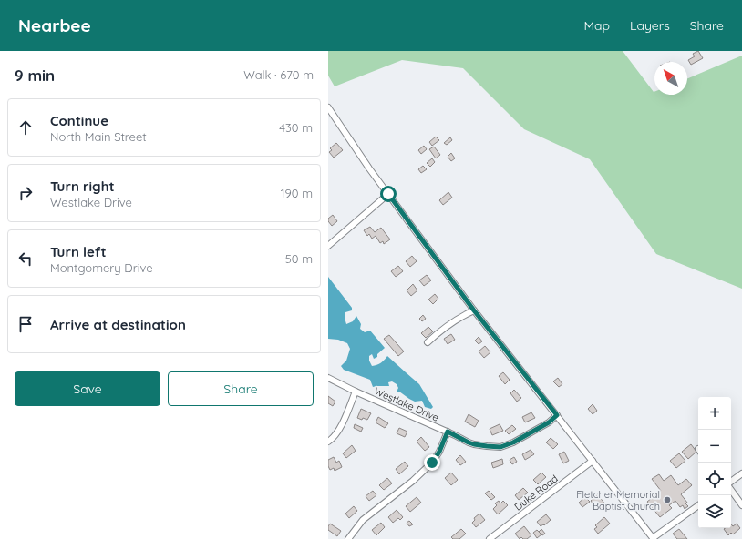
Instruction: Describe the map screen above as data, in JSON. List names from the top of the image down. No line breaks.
{"streets":{"street":["Westlake Drive","Duke Road"]},"places":["Fletcher Memorial Baptist Church"],"north":"top left","page":{"header":"Nearbee","nav":["Map","Layers","Share"],"heading":["9 min","Walk · 670 m"],"list":[["Continue","North Main Street","430 m"],["Turn right","Westlake Drive","190 m"],["Turn left","Montgomery Drive","50 m"],"Arrive at destination"],"buttons":["Save","Share"],"map_buttons":["+","−"]}}
